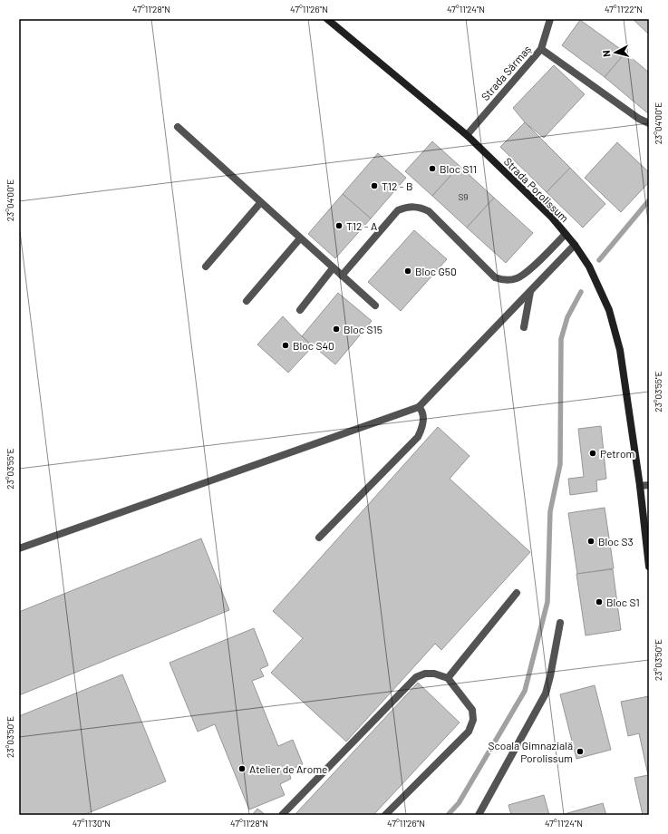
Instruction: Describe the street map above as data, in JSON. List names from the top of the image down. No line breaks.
{"streets":{"main road":["Strada Porolissum"],"street":["Strada Sărmaș"]},"crossings":[["Strada Sărmaș","Strada Porolissum"]],"places":["Bloc S11","T12 - B","T12 - A","Bloc G50","Bloc S15","Bloc S40","Petrom","Bloc S3","Bloc S1","Școala Gimnazială Porolissum","Atelier de Arome"],"house_numbers":["S9"],"north":"left","coordinates":["47°11'28\"N","47°11'26\"N","47°11'24\"N","47°11'22\"N","23°04'00\"E","23°03'55\"E","23°03'50\"E","47°11'30\"N"]}
